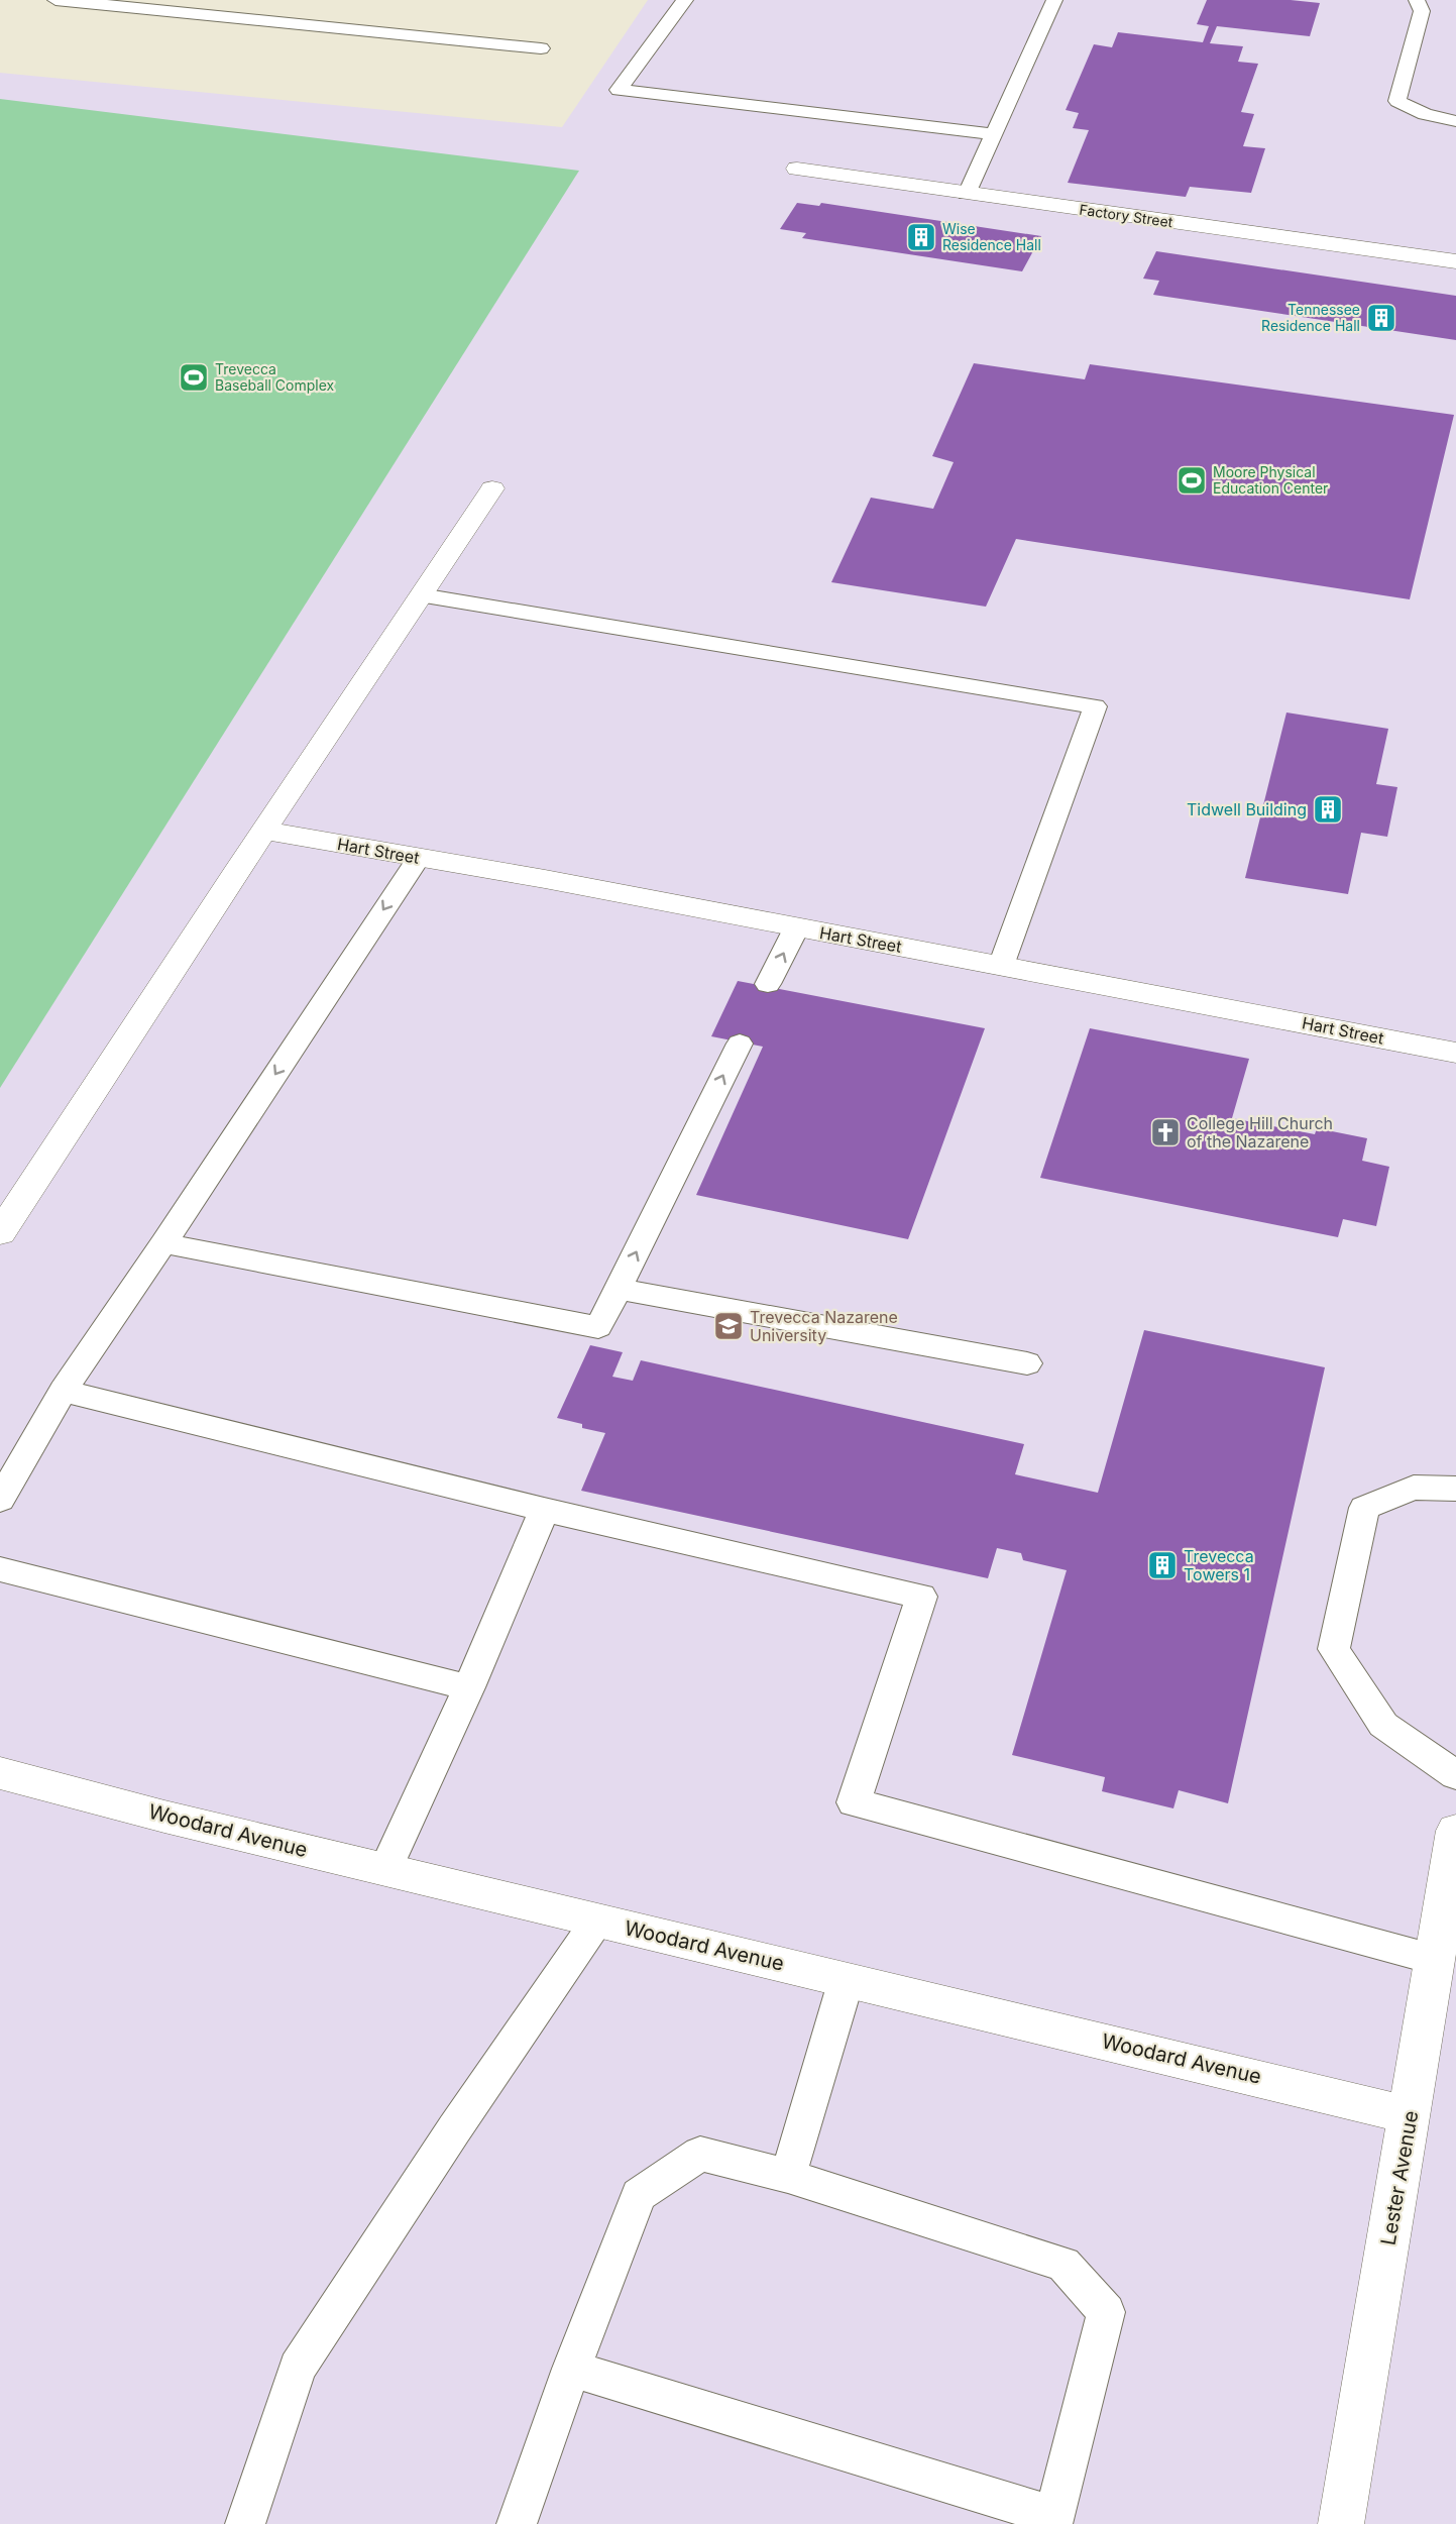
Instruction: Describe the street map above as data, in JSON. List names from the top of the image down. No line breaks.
{"streets":{"street":["Factory Street","Hart Street","Woodard Avenue","Lester Avenue"]},"crossings":[["Woodard Avenue","Lester Avenue"]],"places":{"building":["Wise Residence Hall","Tennessee Residence Hall","Tidwell Building","Trevecca Towers 1"],"sports":["Trevecca Baseball Complex","Moore Physical Education Center"],"church":["College Hill Church of the Nazarene"],"school or university":["Trevecca Nazarene University"]}}
